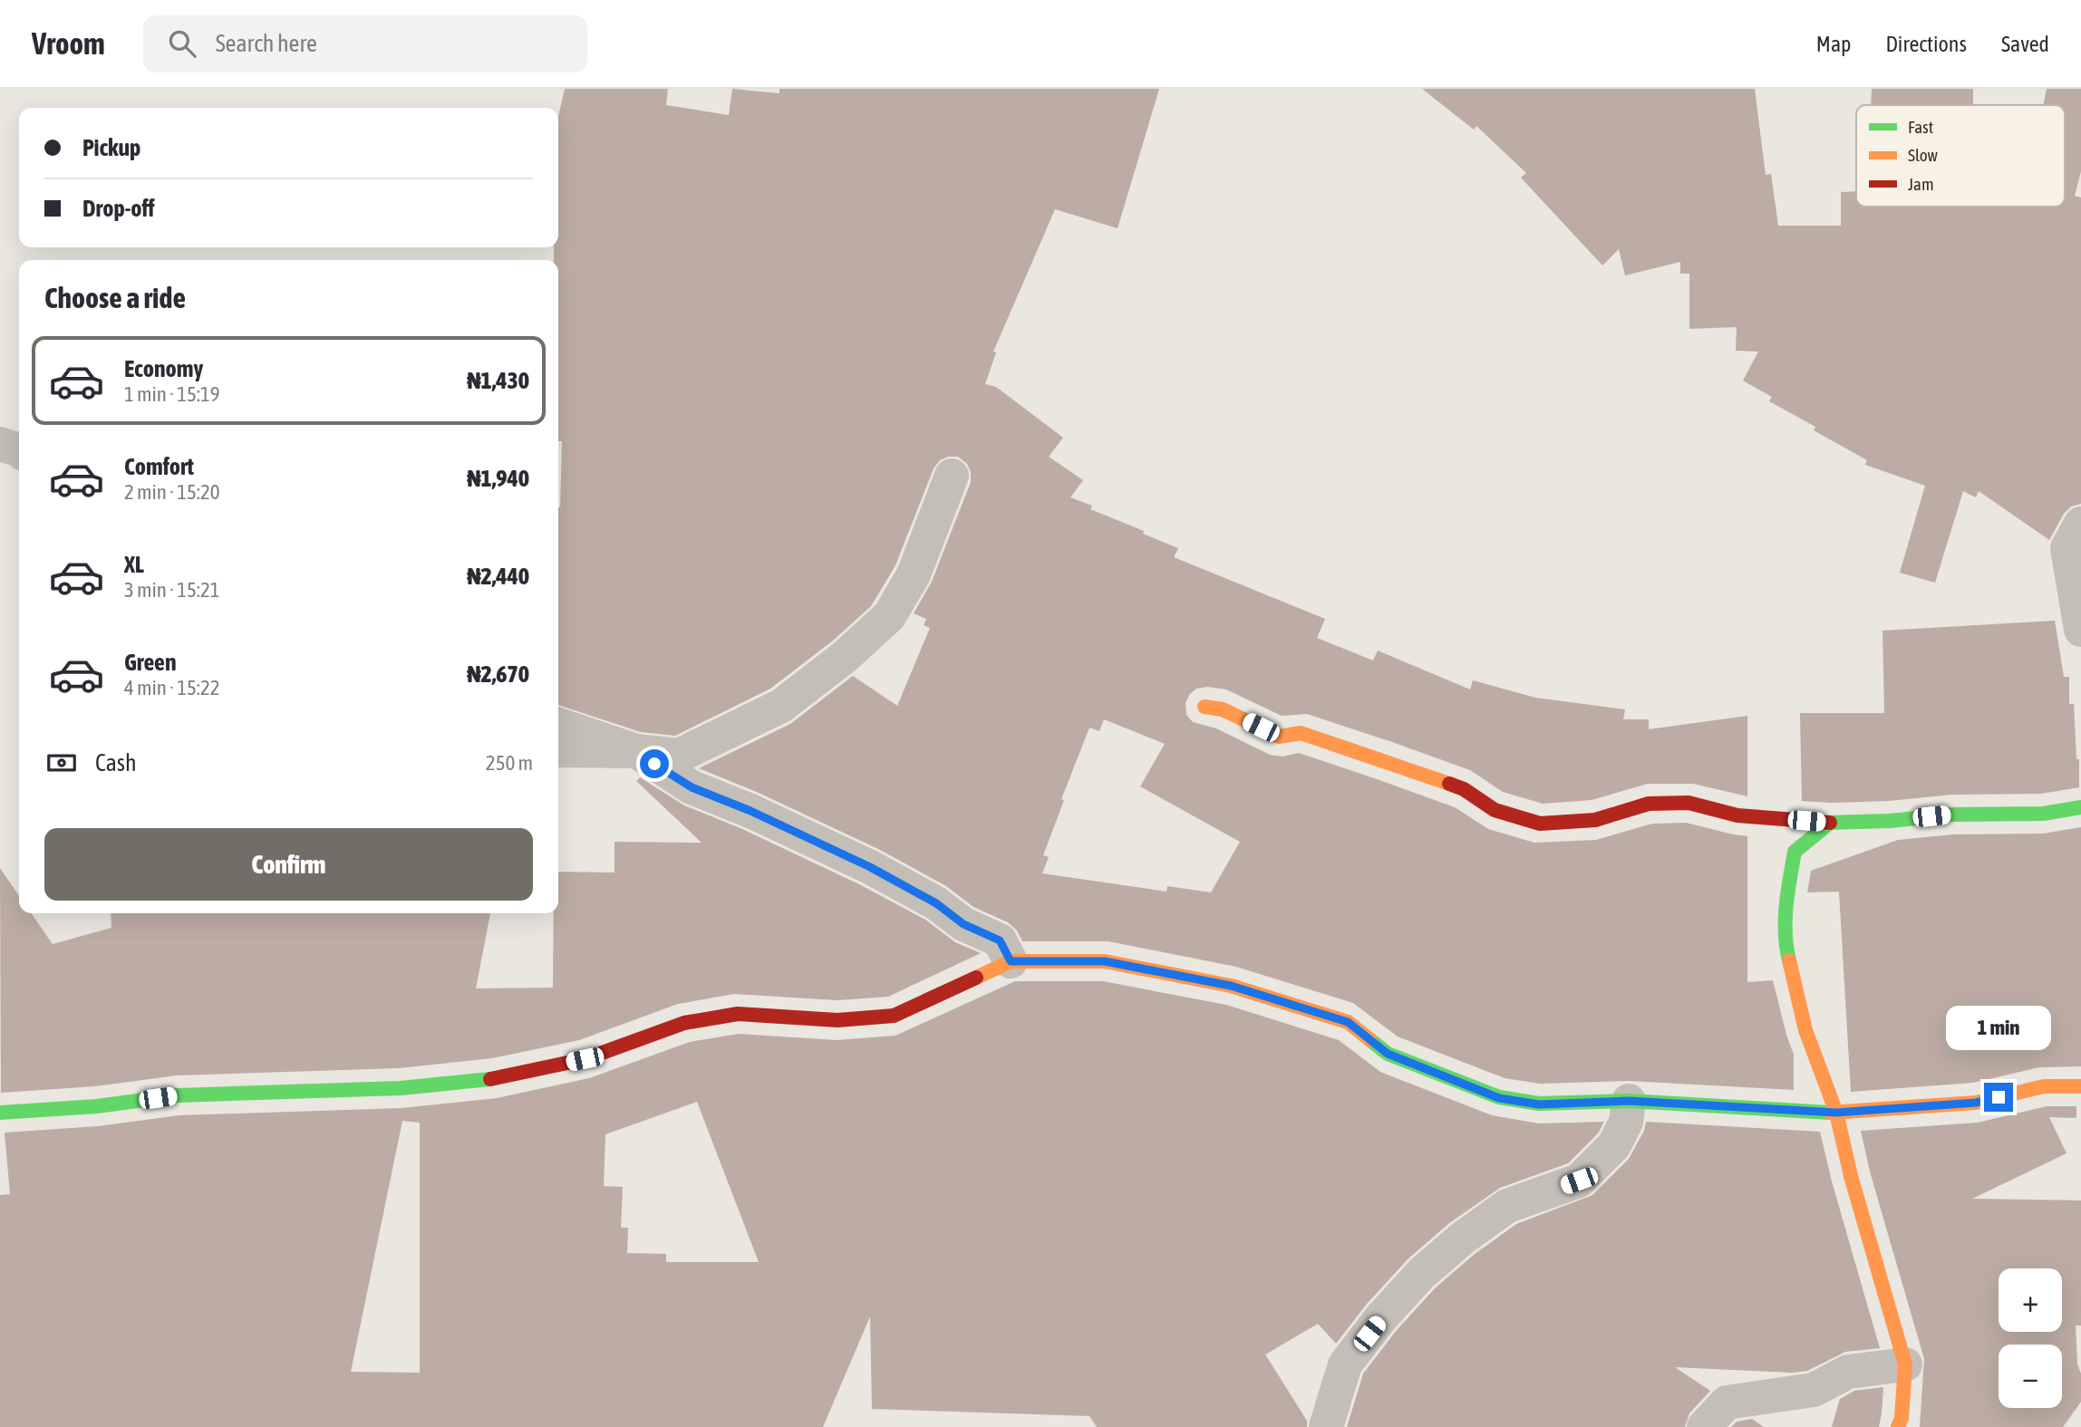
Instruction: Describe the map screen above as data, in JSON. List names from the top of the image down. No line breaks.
{"legend":["Fast","Slow","Jam"],"page":{"header":"Vroom","search":"Search here","nav":["Map","Directions","Saved"],"banner":["Pickup","Drop-off"],"heading":"Choose a ride","list":[{"name":"Economy","note":"1 min · 15:19","value":"₦1,430"},{"name":"Comfort","note":"2 min · 15:20","value":"₦1,940"},{"name":"XL","note":"3 min · 15:21","value":"₦2,440"},{"name":"Green","note":"4 min · 15:22","value":"₦2,670"}],"pay":["Cash","250 m"],"buttons":"Confirm","bubble":"1 min","map_buttons":["+","−"]}}
